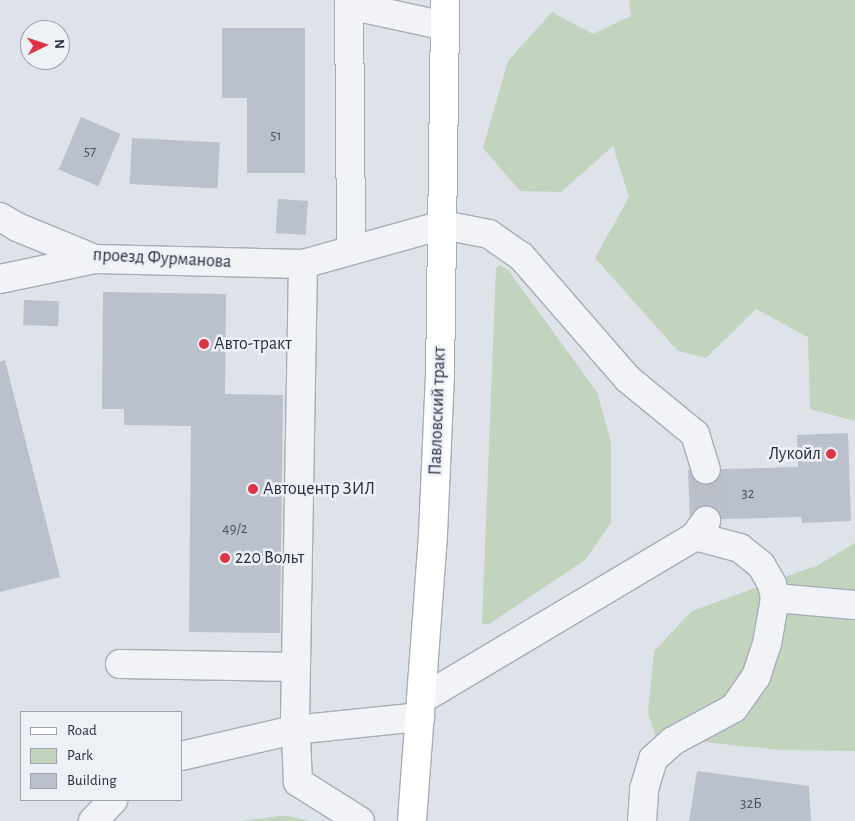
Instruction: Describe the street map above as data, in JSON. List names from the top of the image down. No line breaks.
{"streets":{"main road":["Павловский тракт"],"street":["проезд Фурманова"]},"crossings":[["проезд Фурманова","Павловский тракт"]],"places":["Авто-тракт","Лукойл","Автоцентр ЗИЛ","220 Вольт"],"house_numbers":["51","57","32","49/2","32Б"],"legend":["Road","Park","Building"],"north":"right"}
